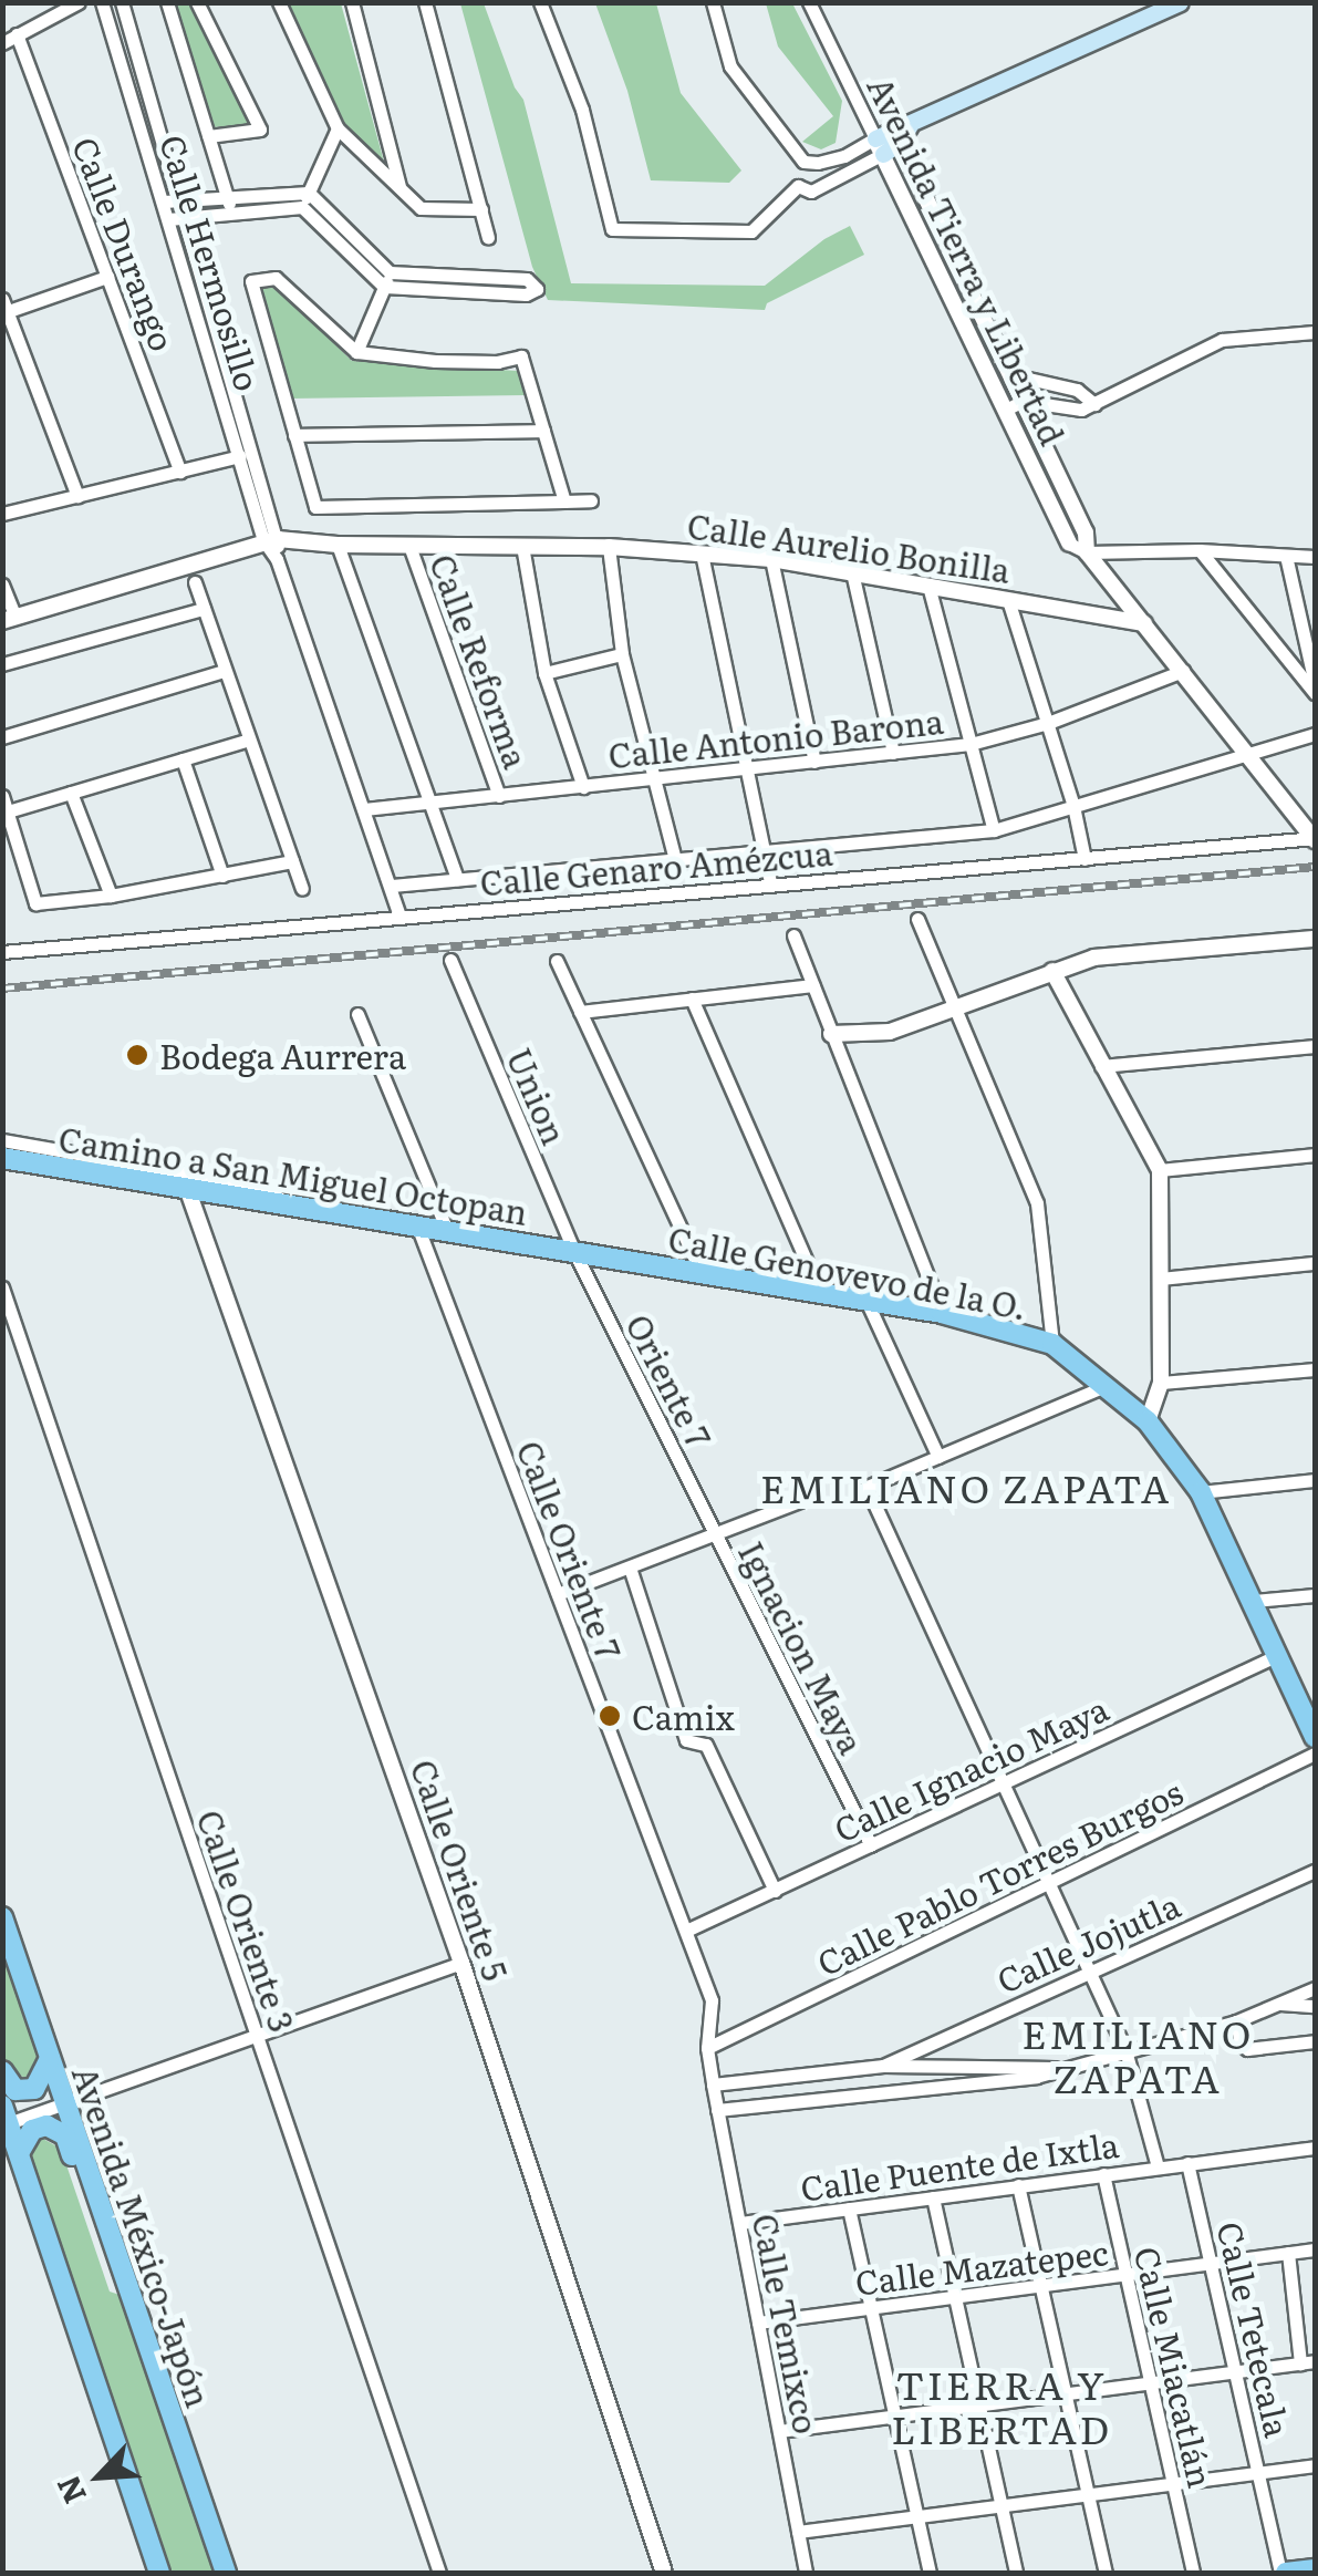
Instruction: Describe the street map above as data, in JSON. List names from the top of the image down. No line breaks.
{"streets":{"main road":["Camino a San Miguel Octopan","Calle Genovevo de la O.","Avenida México-Japón"],"street":["Calle Durango","Avenida Tierra y Libertad","Calle Hermosillo","Calle Aurelio Bonilla","Calle Reforma","Calle Antonio Barona","Calle Genaro Amézcua","Union","Oriente 7","Calle Oriente 7","Ignacion Maya","Calle Ignacio Maya","Calle Oriente 5","Calle Pablo Torres Burgos","Calle Oriente 3","Calle Jojutla","Calle Puente de Ixtla","Calle Mazatepec","Calle Temixco","Calle Tetecala","Calle Miacatlán"]},"crossings":[["Calle Hermosillo","Calle Aurelio Bonilla"],["Calle Aurelio Bonilla","Calle Reforma"],["Calle Reforma","Calle Antonio Barona"],["Union","Camino a San Miguel Octopan"],["Union","Calle Genovevo de la O."],["Union","Oriente 7"],["Camino a San Miguel Octopan","Calle Genovevo de la O."],["Camino a San Miguel Octopan","Oriente 7"],["Camino a San Miguel Octopan","Calle Oriente 7"],["Camino a San Miguel Octopan","Calle Oriente 5"],["Calle Genovevo de la O.","Oriente 7"],["Calle Genovevo de la O.","Calle Ignacio Maya"],["Oriente 7","Ignacion Maya"],["Calle Oriente 7","Calle Ignacio Maya"],["Calle Oriente 7","Calle Pablo Torres Burgos"],["Calle Oriente 7","Calle Temixco"],["Ignacion Maya","Calle Ignacio Maya"],["Calle Puente de Ixtla","Calle Temixco"],["Calle Puente de Ixtla","Calle Tetecala"],["Calle Puente de Ixtla","Calle Miacatlán"],["Calle Mazatepec","Calle Temixco"],["Calle Mazatepec","Calle Tetecala"],["Calle Mazatepec","Calle Miacatlán"]],"districts":["EMILIANO ZAPATA","EMILIANO ZAPATA","TIERRA Y LIBERTAD"],"places":["Bodega Aurrera","Camix"],"north":"bottom left"}
